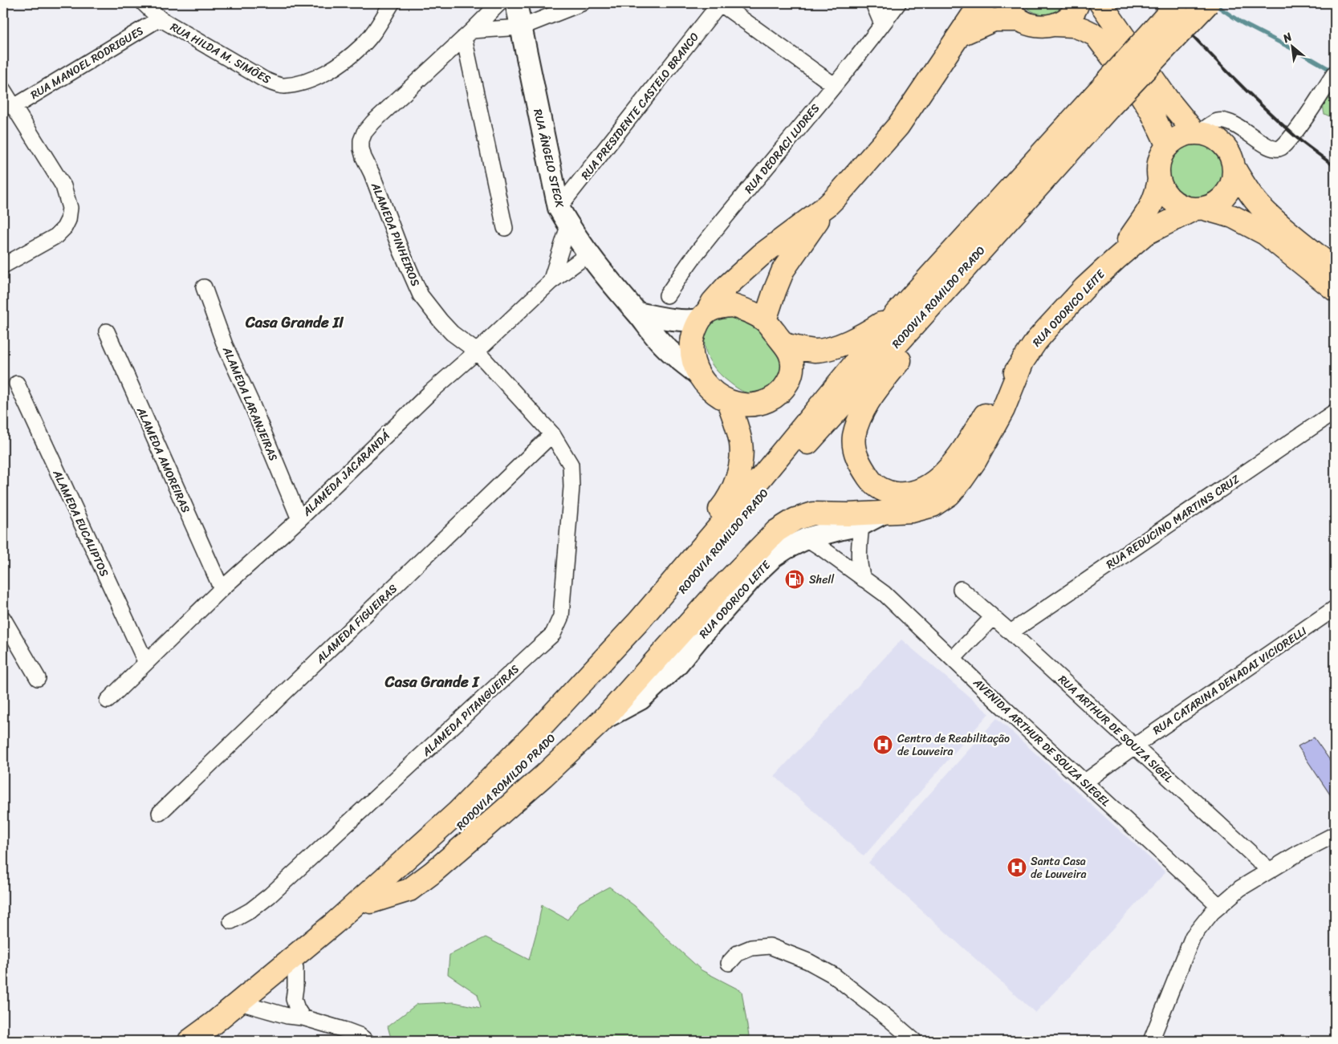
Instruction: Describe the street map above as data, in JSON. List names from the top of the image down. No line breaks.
{"streets":{"main road":["RUA ÂNGELO STECK","RODOVIA ROMILDO PRADO","RUA ODORICO LEITE"],"street":["RUA HILDA M. SIMÕES","RUA MANOEL RODRIGUES","RUA PRESIDENTE CASTELO BRANCO","RUA DEORACI LUDRES","ALAMEDA PINHEIROS","ALAMEDA LARANJEIRAS","ALAMEDA AMOREIRAS","ALAMEDA JACARANDÁ","RUA REDUCINO MARTINS CRUZ","ALAMEDA EUCALIPTOS","ALAMEDA FIGUEIRAS","RUA CATARINA DENADAI VICIORELLI","ALAMEDA PITANGUEIRAS","RUA ARTHUR DE SOUZA SIGEL","AVENIDA ARTHUR DE SOUZA SIEGEL"]},"crossings":[["RUA HILDA M. SIMÕES","RUA MANOEL RODRIGUES"],["RUA PRESIDENTE CASTELO BRANCO","RUA ÂNGELO STECK"],["RUA ÂNGELO STECK","ALAMEDA JACARANDÁ"],["ALAMEDA PINHEIROS","ALAMEDA JACARANDÁ"],["ALAMEDA PINHEIROS","ALAMEDA FIGUEIRAS"],["ALAMEDA PINHEIROS","ALAMEDA PITANGUEIRAS"],["RUA ODORICO LEITE","AVENIDA ARTHUR DE SOUZA SIEGEL"],["ALAMEDA LARANJEIRAS","ALAMEDA JACARANDÁ"],["ALAMEDA AMOREIRAS","ALAMEDA JACARANDÁ"],["ALAMEDA JACARANDÁ","ALAMEDA EUCALIPTOS"],["RUA REDUCINO MARTINS CRUZ","RUA ARTHUR DE SOUZA SIGEL"],["ALAMEDA FIGUEIRAS","ALAMEDA PITANGUEIRAS"],["RUA CATARINA DENADAI VICIORELLI","RUA ARTHUR DE SOUZA SIGEL"],["RUA CATARINA DENADAI VICIORELLI","AVENIDA ARTHUR DE SOUZA SIEGEL"]],"districts":["Casa Grande II","Casa Grande I"],"places":{"fuel station":["Shell"],"hospital":["Centro de Reabilitação de Louveira","Santa Casa de Louveira"]},"north":"top left"}
